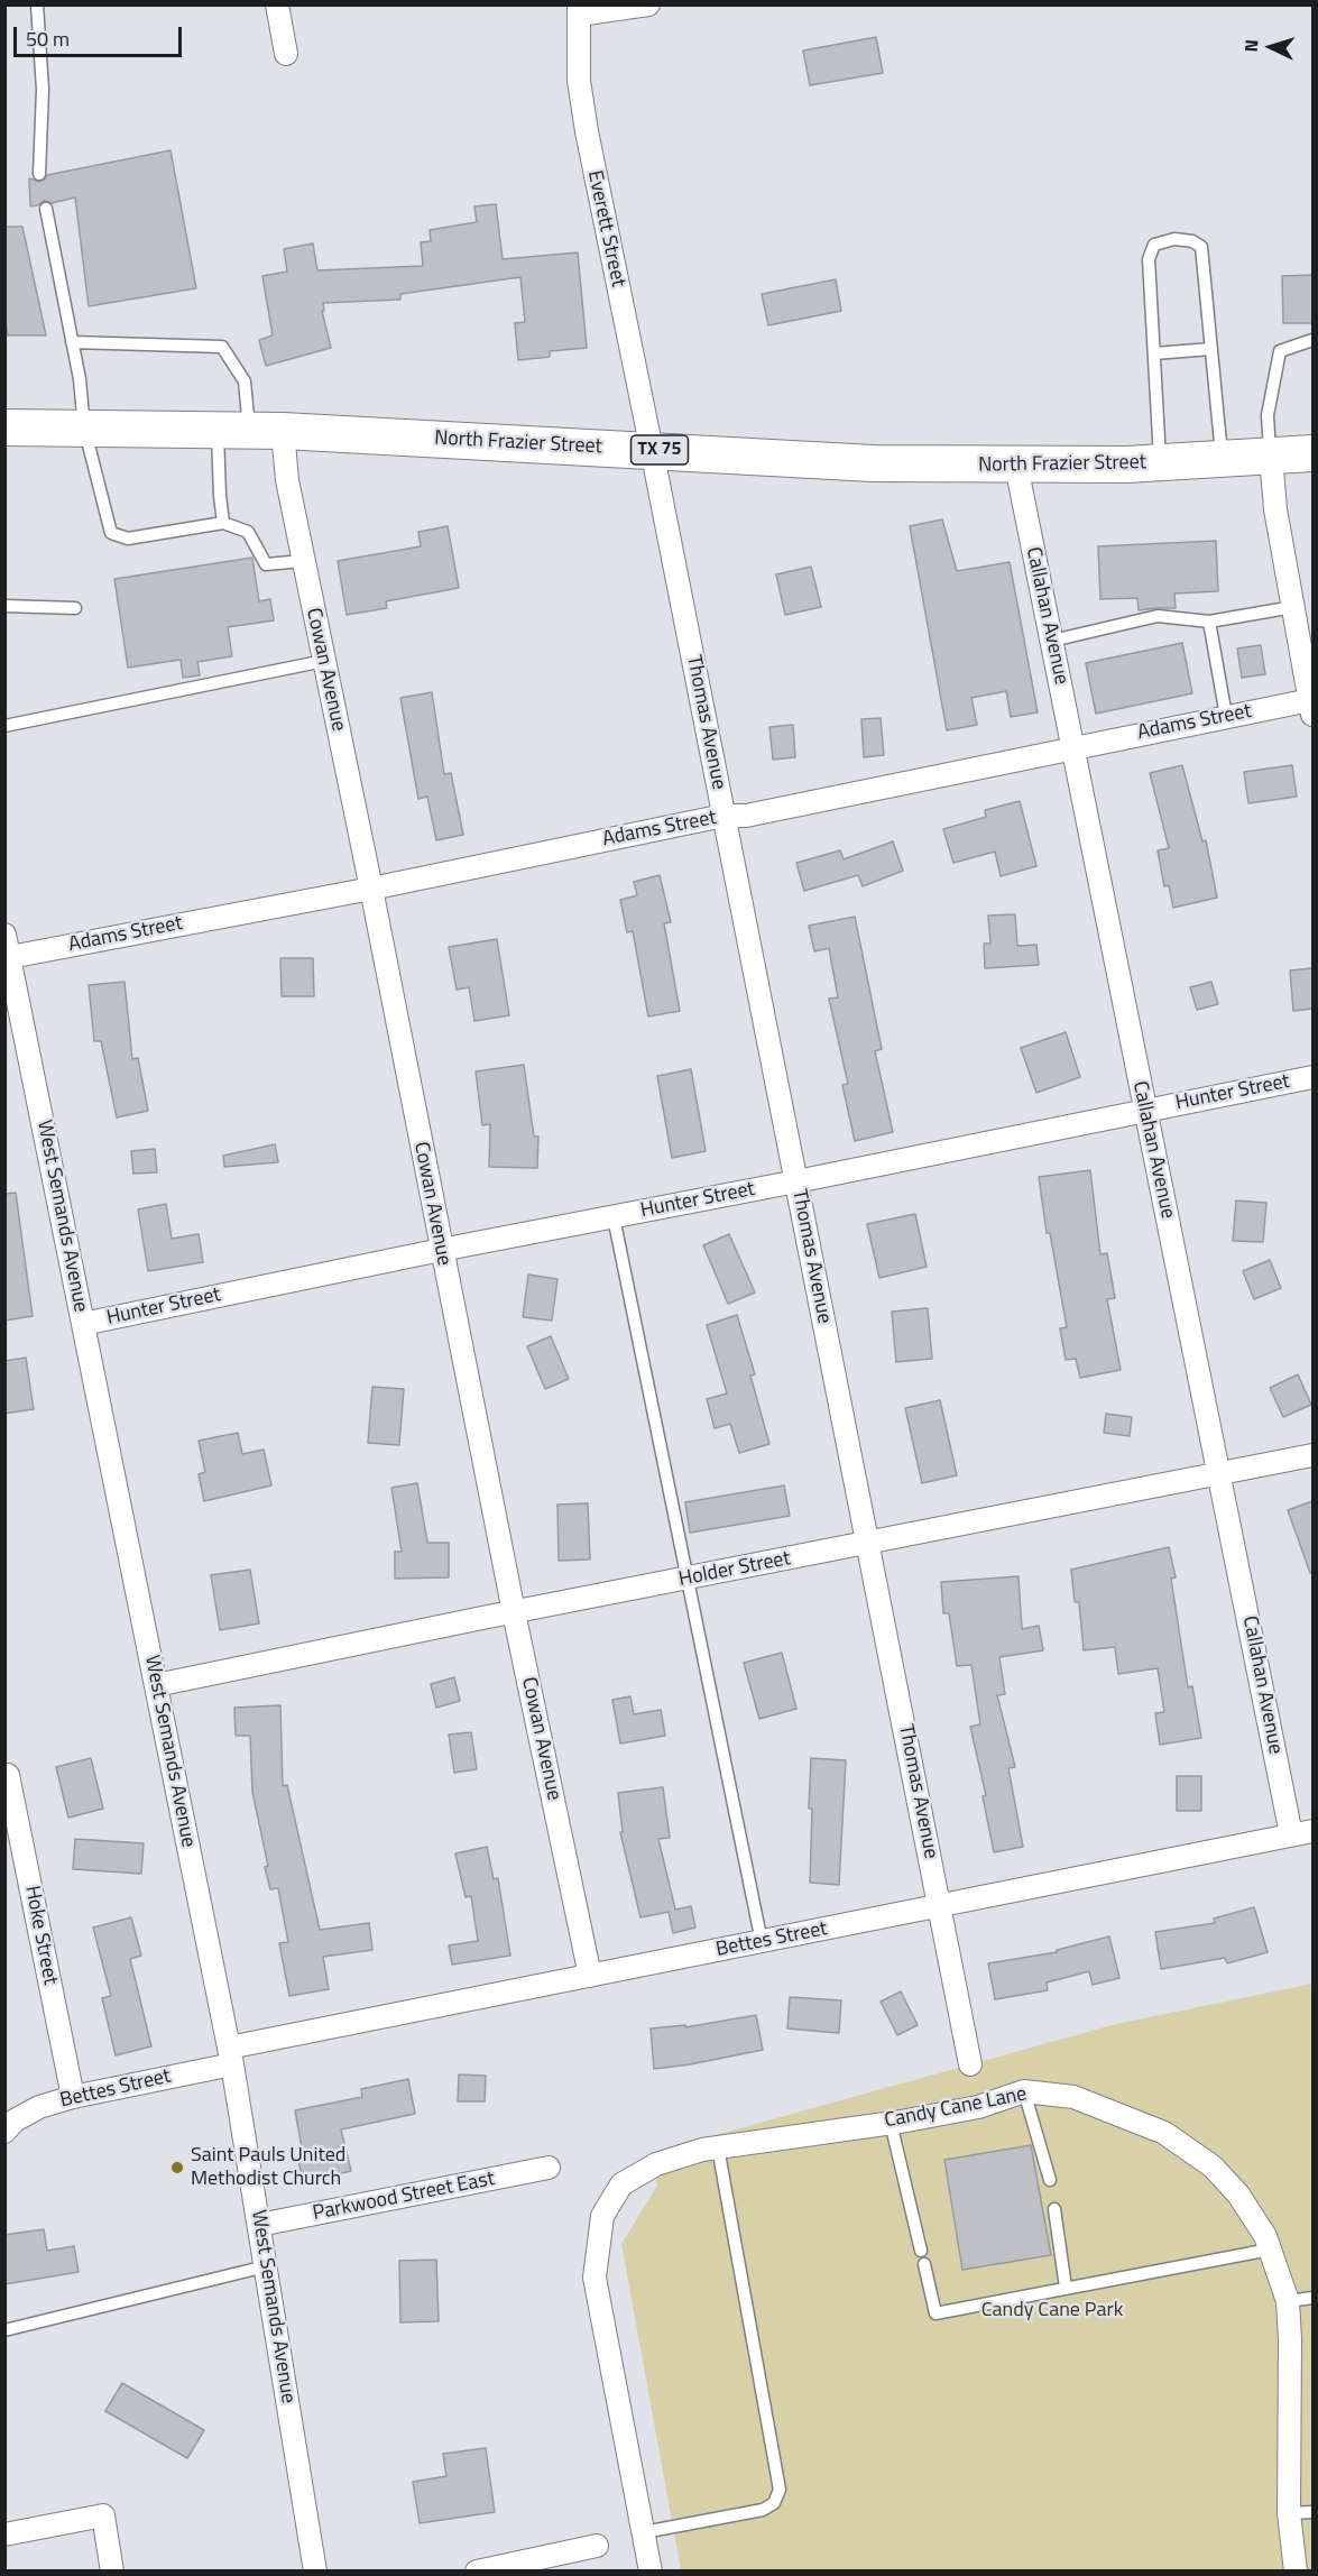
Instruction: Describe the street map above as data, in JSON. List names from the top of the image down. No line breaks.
{"streets":{"main road":["North Frazier Street","TX 75"],"street":["Everett Street","Callahan Avenue","Cowan Avenue","Thomas Avenue","Adams Street","Hunter Street","West Semands Avenue","Holder Street","Hoke Street","Bettes Street","Candy Cane Lane","Parkwood Street East"]},"crossings":[["Everett Street","North Frazier Street"],["Everett Street","Thomas Avenue"],["North Frazier Street","Callahan Avenue"],["North Frazier Street","Cowan Avenue"],["North Frazier Street","Thomas Avenue"],["Callahan Avenue","Adams Street"],["Callahan Avenue","Hunter Street"],["Callahan Avenue","Holder Street"],["Callahan Avenue","Bettes Street"],["Cowan Avenue","Adams Street"],["Cowan Avenue","Hunter Street"],["Cowan Avenue","Holder Street"],["Cowan Avenue","Bettes Street"],["Thomas Avenue","Adams Street"],["Thomas Avenue","Hunter Street"],["Thomas Avenue","Holder Street"],["Thomas Avenue","Bettes Street"],["Adams Street","West Semands Avenue"],["Hunter Street","West Semands Avenue"],["West Semands Avenue","Holder Street"],["West Semands Avenue","Bettes Street"],["West Semands Avenue","Parkwood Street East"],["Hoke Street","Bettes Street"]],"parks":["Candy Cane Park"],"places":["Saint Pauls United Methodist Church"],"scale_bar":"50 m","north":"left"}
